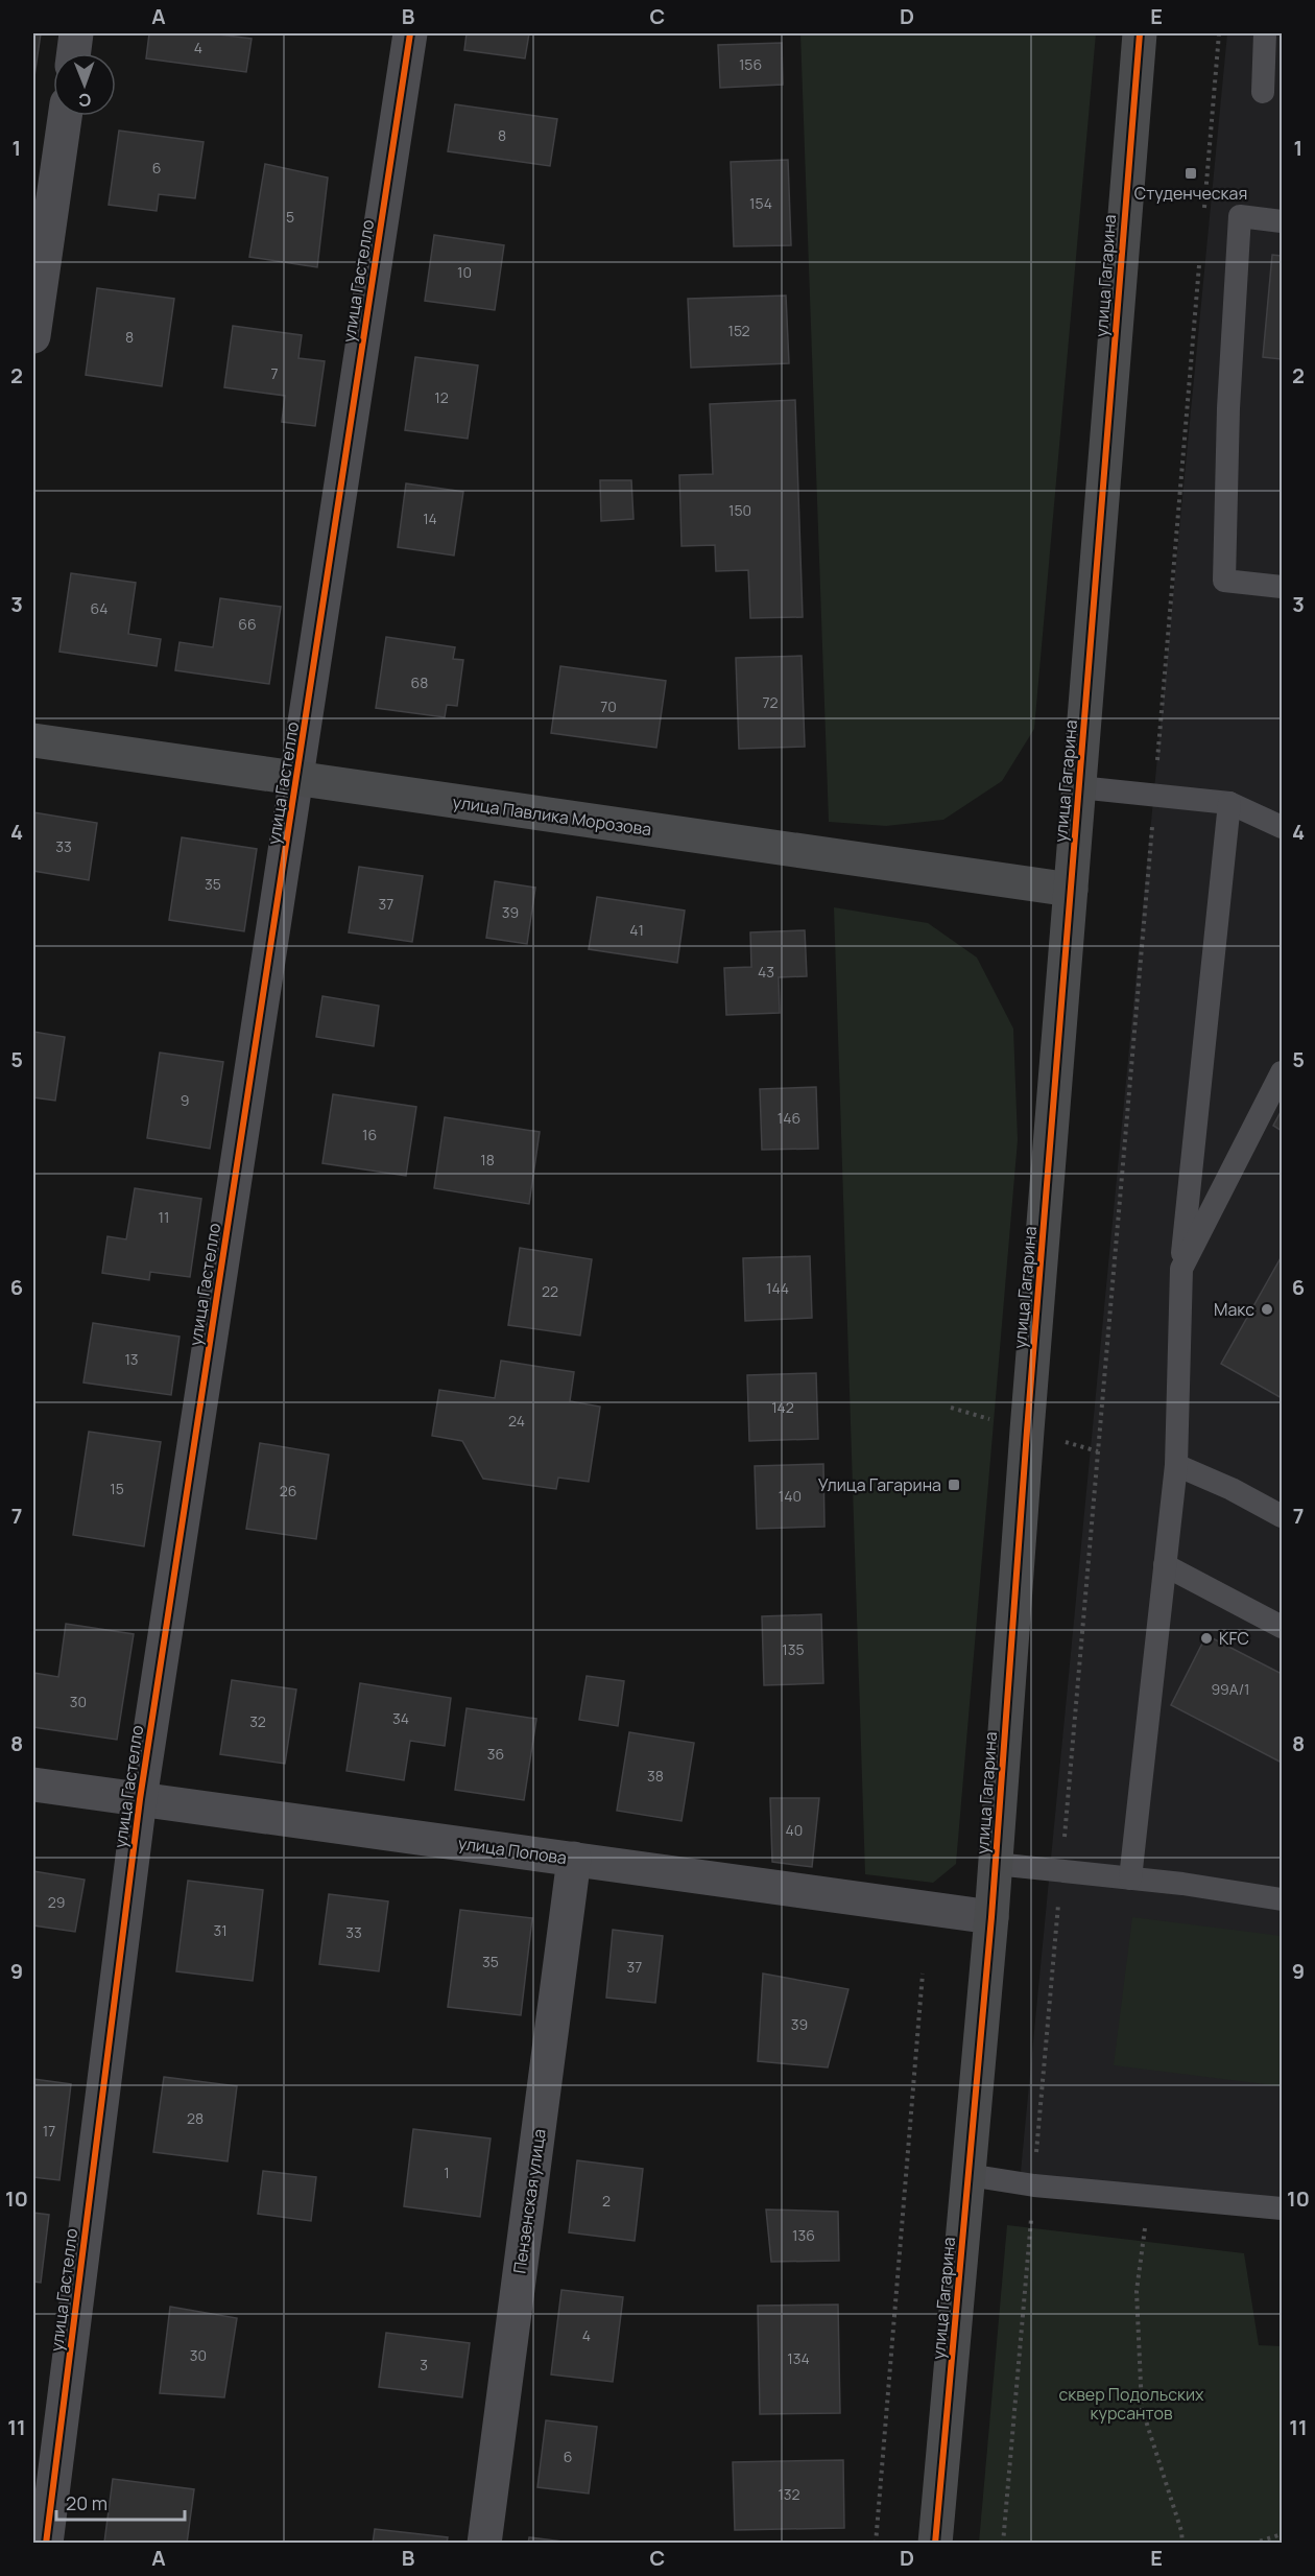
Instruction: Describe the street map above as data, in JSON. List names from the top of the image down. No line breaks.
{"streets":{"street":["улица Гагарина","улица Гастелло","улица Павлика Морозова","улица Попова","Пензенская улица"]},"crossings":[["улица Гагарина","улица Павлика Морозова"],["улица Гагарина","улица Попова"],["улица Гастелло","улица Павлика Морозова"],["улица Гастелло","улица Попова"],["улица Попова","Пензенская улица"]],"parks":["сквер Подольских курсантов"],"places":{"transit":["Студенческая","Улица Гагарина"],"other":["Макс","KFC"]},"house_numbers":["4","156","8","6","154","5","10","152","8","7","12","150","14","64","66","68","72","70","33","35","37","39","41","43","9","146","16","18","11","144","22","13","142","24","15","26","140","135","99А/1","30","34","32","36","38","40","29","31","33","35","37","39","28","17","1","2","136","4","30","134","3","6","132"],"scale_bar":"20 m","north":"bottom","grid":{"columns":["A","B","C","D","E"],"rows":["1","2","3","4","5","6","7","8","9","10","11"]}}
